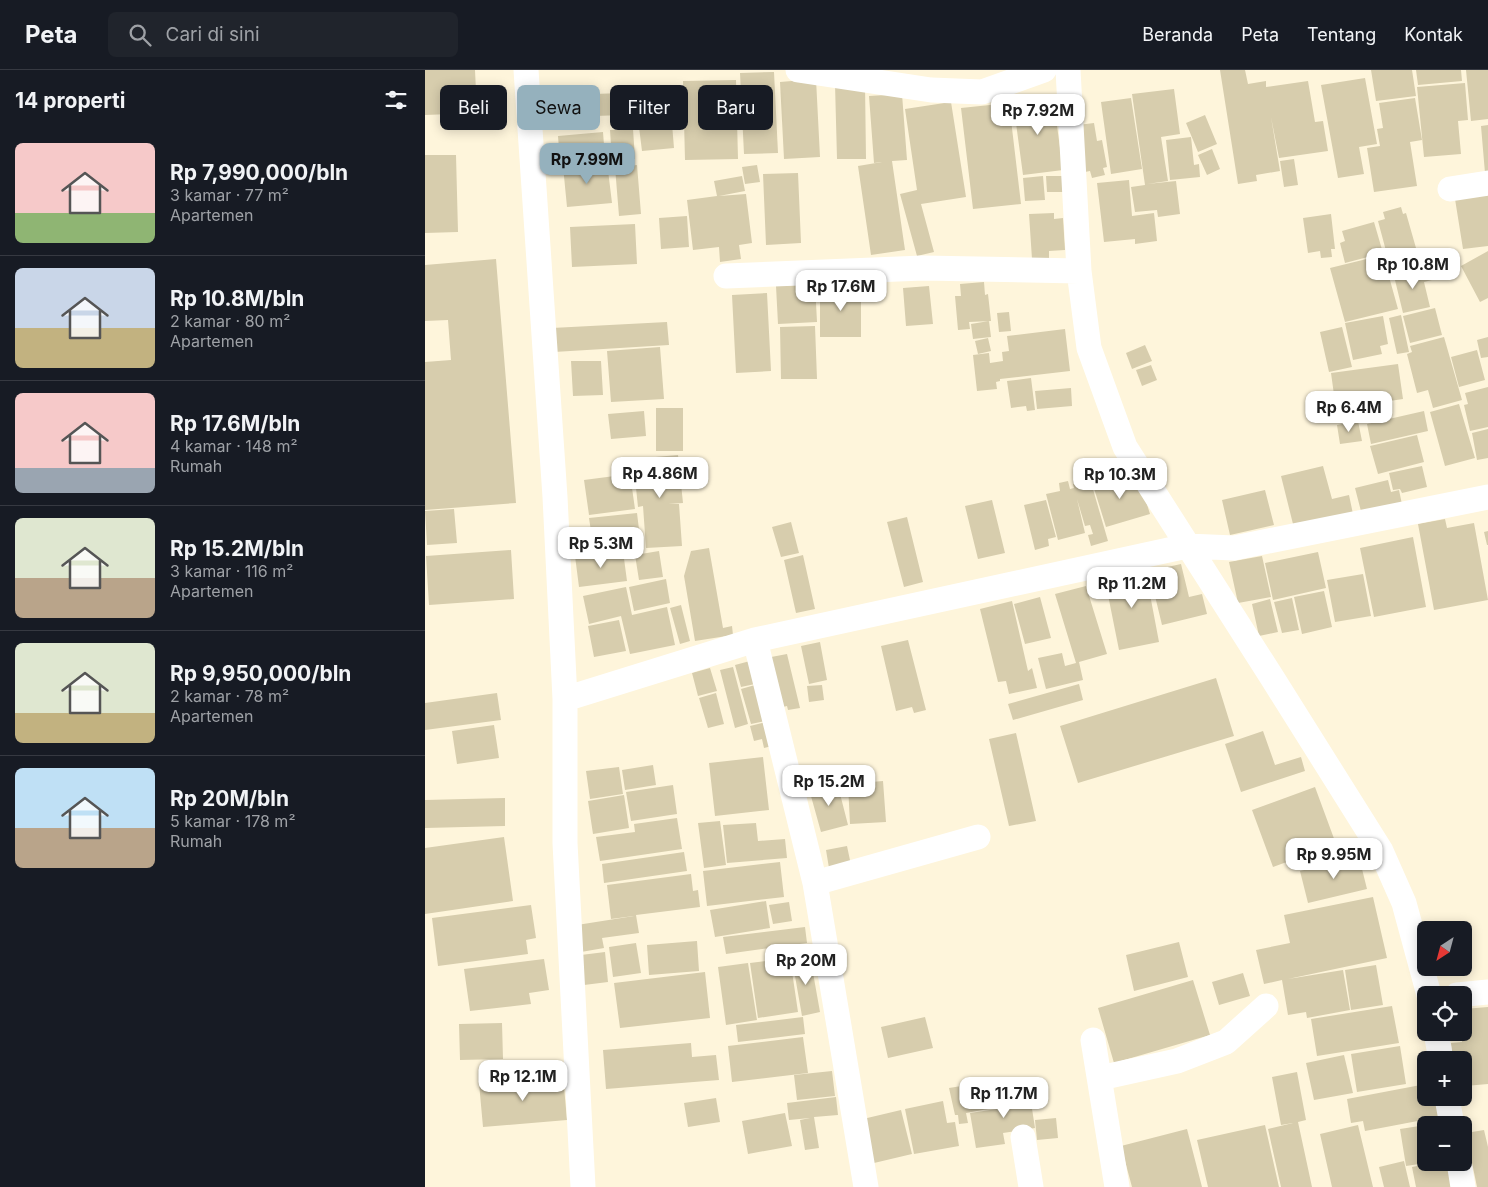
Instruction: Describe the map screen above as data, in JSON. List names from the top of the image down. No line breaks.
{"north":"bottom left","page":{"header":"Peta","search":"Cari di sini","nav":["Beranda","Peta","Tentang","Kontak"],"heading":"14 properti","chip":["Beli","Sewa","Filter","Baru"],"price":["Rp 7.92M","Rp 7.99M","Rp 10.8M","Rp 17.6M","Rp 6.4M","Rp 4.86M","Rp 10.3M","Rp 5.3M","Rp 11.2M","Rp 15.2M","Rp 9.95M","Rp 20M","Rp 12.1M","Rp 11.7M"],"list":[{"name":"Rp 7,990,000/bln","note":"3 kamar · 77 m² · Apartemen"},{"name":"Rp 10.8M/bln","note":"2 kamar · 80 m² · Apartemen"},{"name":"Rp 17.6M/bln","note":"4 kamar · 148 m² · Rumah"},{"name":"Rp 15.2M/bln","note":"3 kamar · 116 m² · Apartemen"},{"name":"Rp 9,950,000/bln","note":"2 kamar · 78 m² · Apartemen"},{"name":"Rp 20M/bln","note":"5 kamar · 178 m² · Rumah"}],"map_buttons":["+","−"]}}
